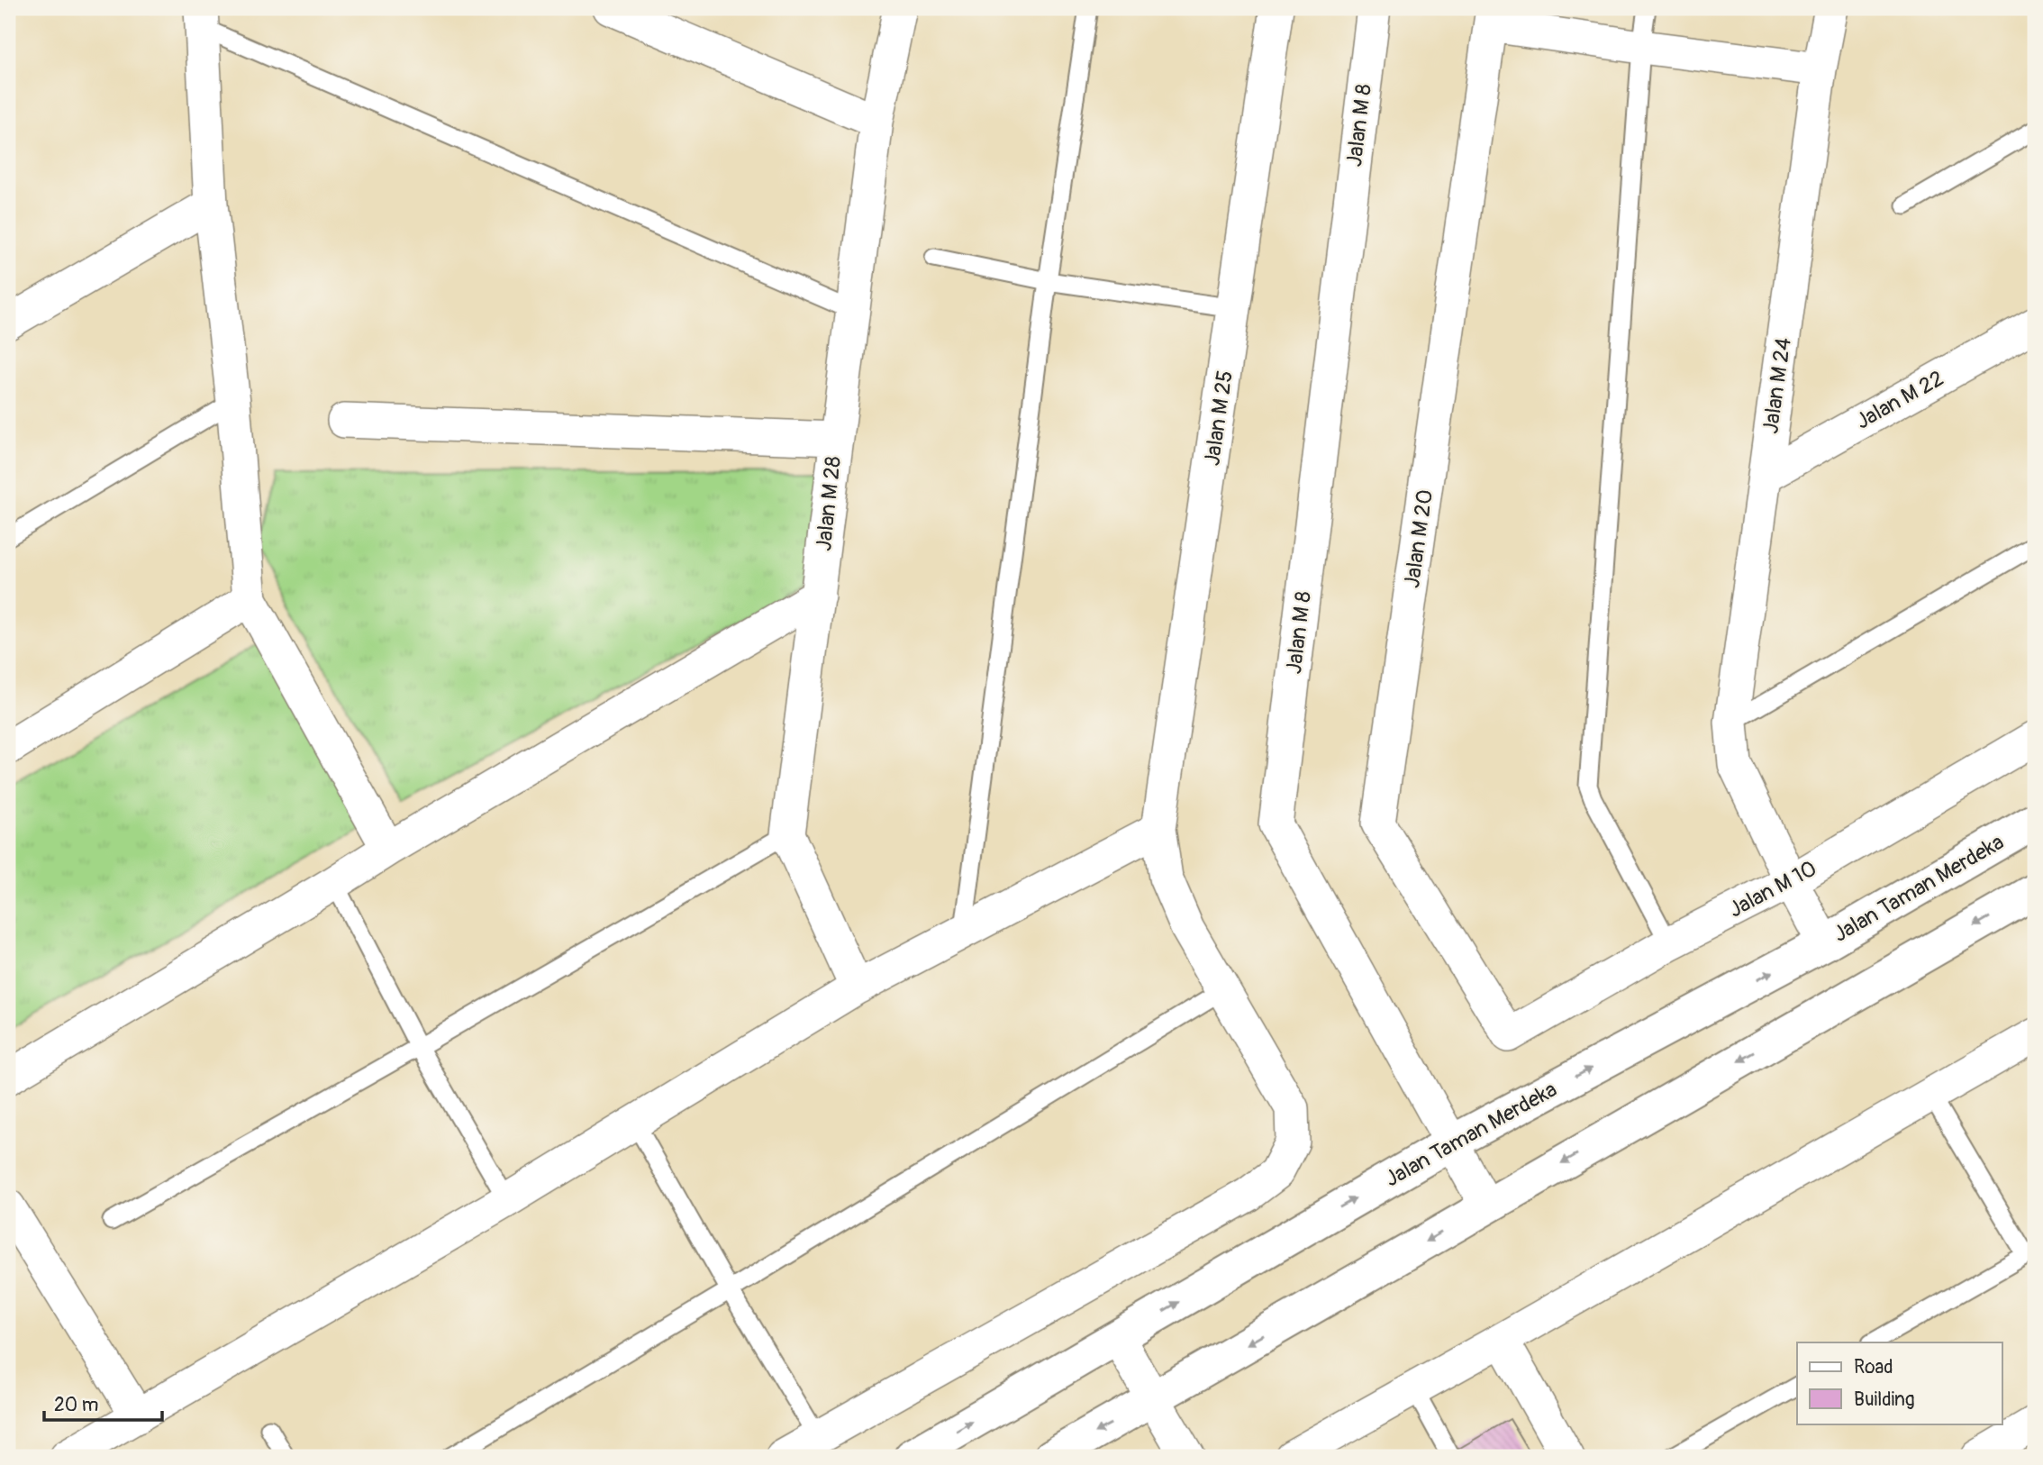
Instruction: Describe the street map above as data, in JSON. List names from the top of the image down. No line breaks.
{"streets":{"main road":["Jalan Taman Merdeka"],"street":["Jalan M 8","Jalan M 24","Jalan M 22","Jalan M 25","Jalan M 28","Jalan M 20","Jalan M 10"]},"crossings":[["Jalan M 8","Jalan Taman Merdeka"],["Jalan M 24","Jalan M 22"],["Jalan M 24","Jalan M 10"],["Jalan M 20","Jalan M 10"]],"legend":["Road","Building"],"scale_bar":"20 m"}
